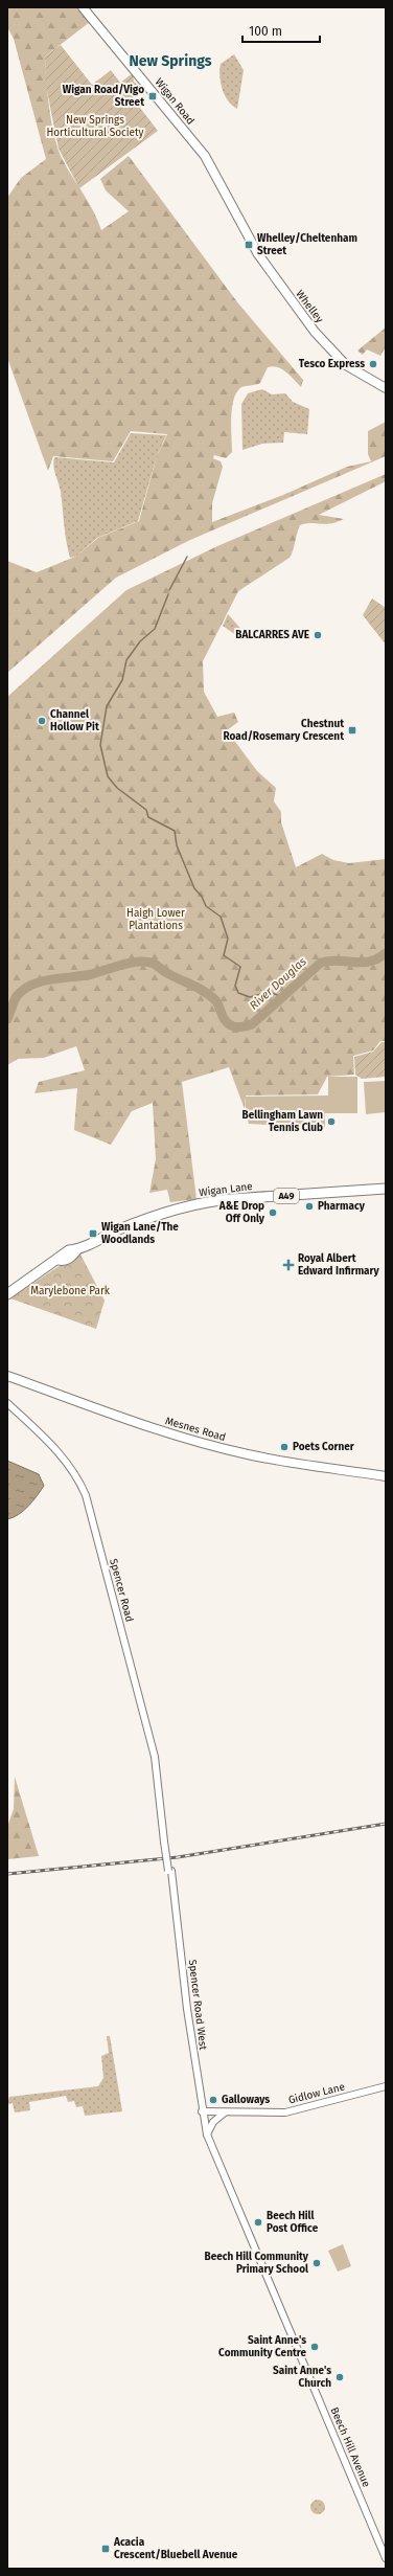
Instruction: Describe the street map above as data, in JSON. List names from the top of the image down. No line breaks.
{"streets":{"highway":["Wigan Lane","A49"],"main road":["Wigan Road","Whelley","Mesnes Road"],"street":["Spencer Road","Spencer Road West","Gidlow Lane","Beech Hill Avenue"]},"crossings":[["Wigan Road","Whelley"],["Spencer Road","Spencer Road West"],["Spencer Road West","Gidlow Lane"],["Spencer Road West","Beech Hill Avenue"],["Gidlow Lane","Beech Hill Avenue"]],"districts":["New Springs"],"water":["River Douglas"],"parks":["New Springs Horticultural Society","Haigh Lower Plantations","Marylebone Park"],"places":{"transit":["Wigan Road/Vigo Street","Whelley/Cheltenham Street","Chestnut Road/Rosemary Crescent","Wigan Lane/The Woodlands","Acacia Crescent/Bluebell Avenue"],"other":["Tesco Express","BALCARRES AVE","Channel Hollow Pit","Bellingham Lawn Tennis Club","Pharmacy","A&E Drop Off Only","Poets Corner","Galloways","Beech Hill Post Office","Beech Hill Community Primary School","Saint Anne's Community Centre","Saint Anne's Church"],"health":["Royal Albert Edward Infirmary"]},"scale_bar":"100 m"}
